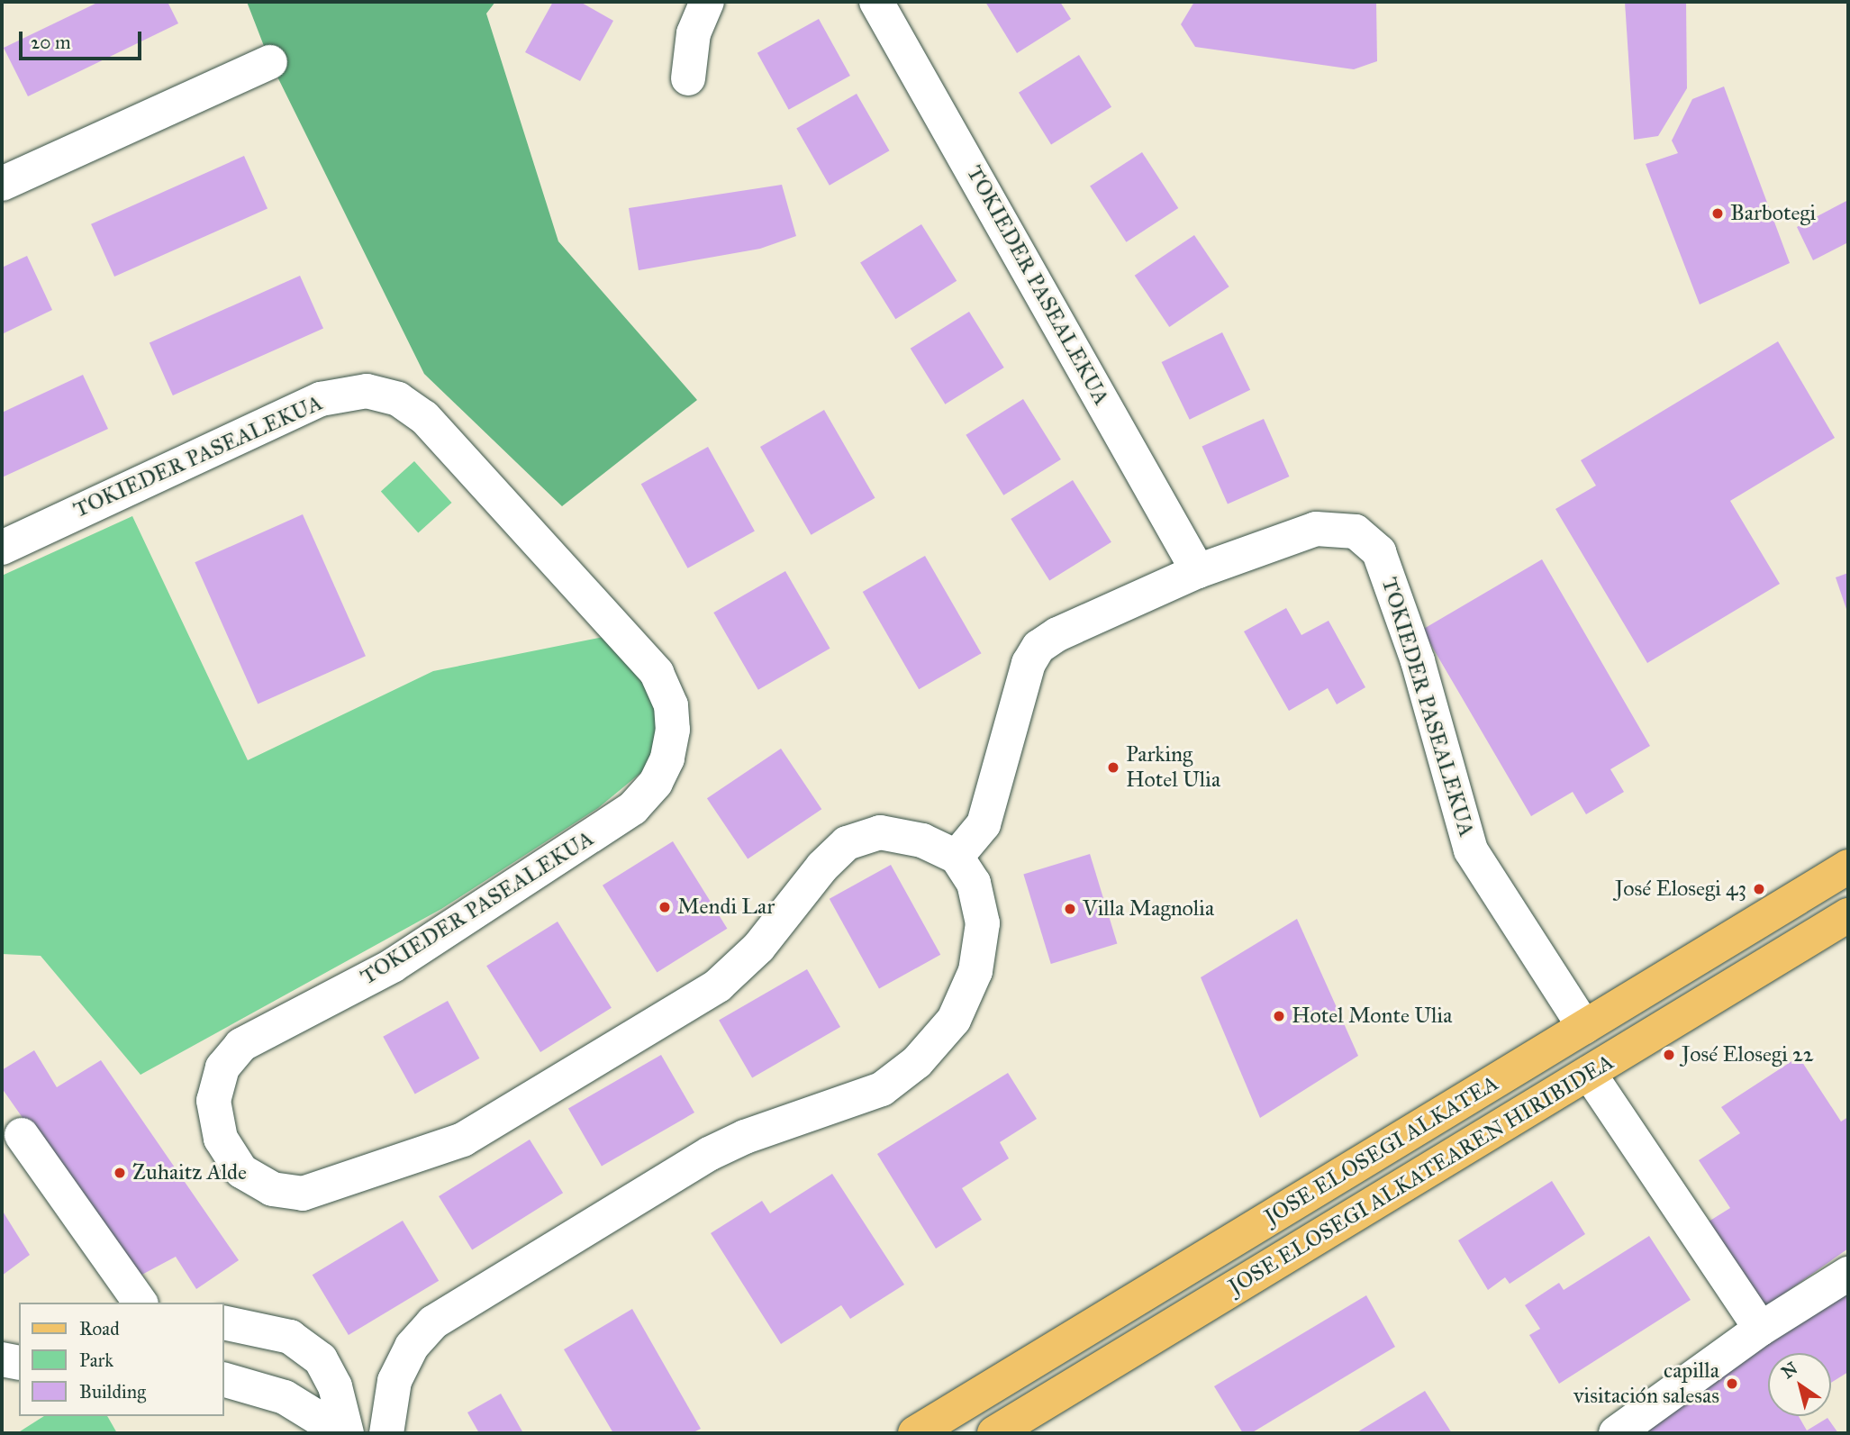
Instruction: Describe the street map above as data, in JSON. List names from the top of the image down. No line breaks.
{"streets":{"main road":["JOSE ELOSEGI ALKATEA","JOSE ELOSEGI ALKATEAREN HIRIBIDEA"],"street":["TOKIEDER PASEALEKUA"]},"crossings":[["TOKIEDER PASEALEKUA","JOSE ELOSEGI ALKATEA"]],"places":["Barbotegi","Parking Hotel Ulia","José Elosegi 43","Mendi Lar","Villa Magnolia","Hotel Monte Ulia","José Elosegi 22","Zuhaitz Alde","capilla visitación salesas"],"legend":["Road","Park","Building"],"scale_bar":"20 m","north":"top left"}
